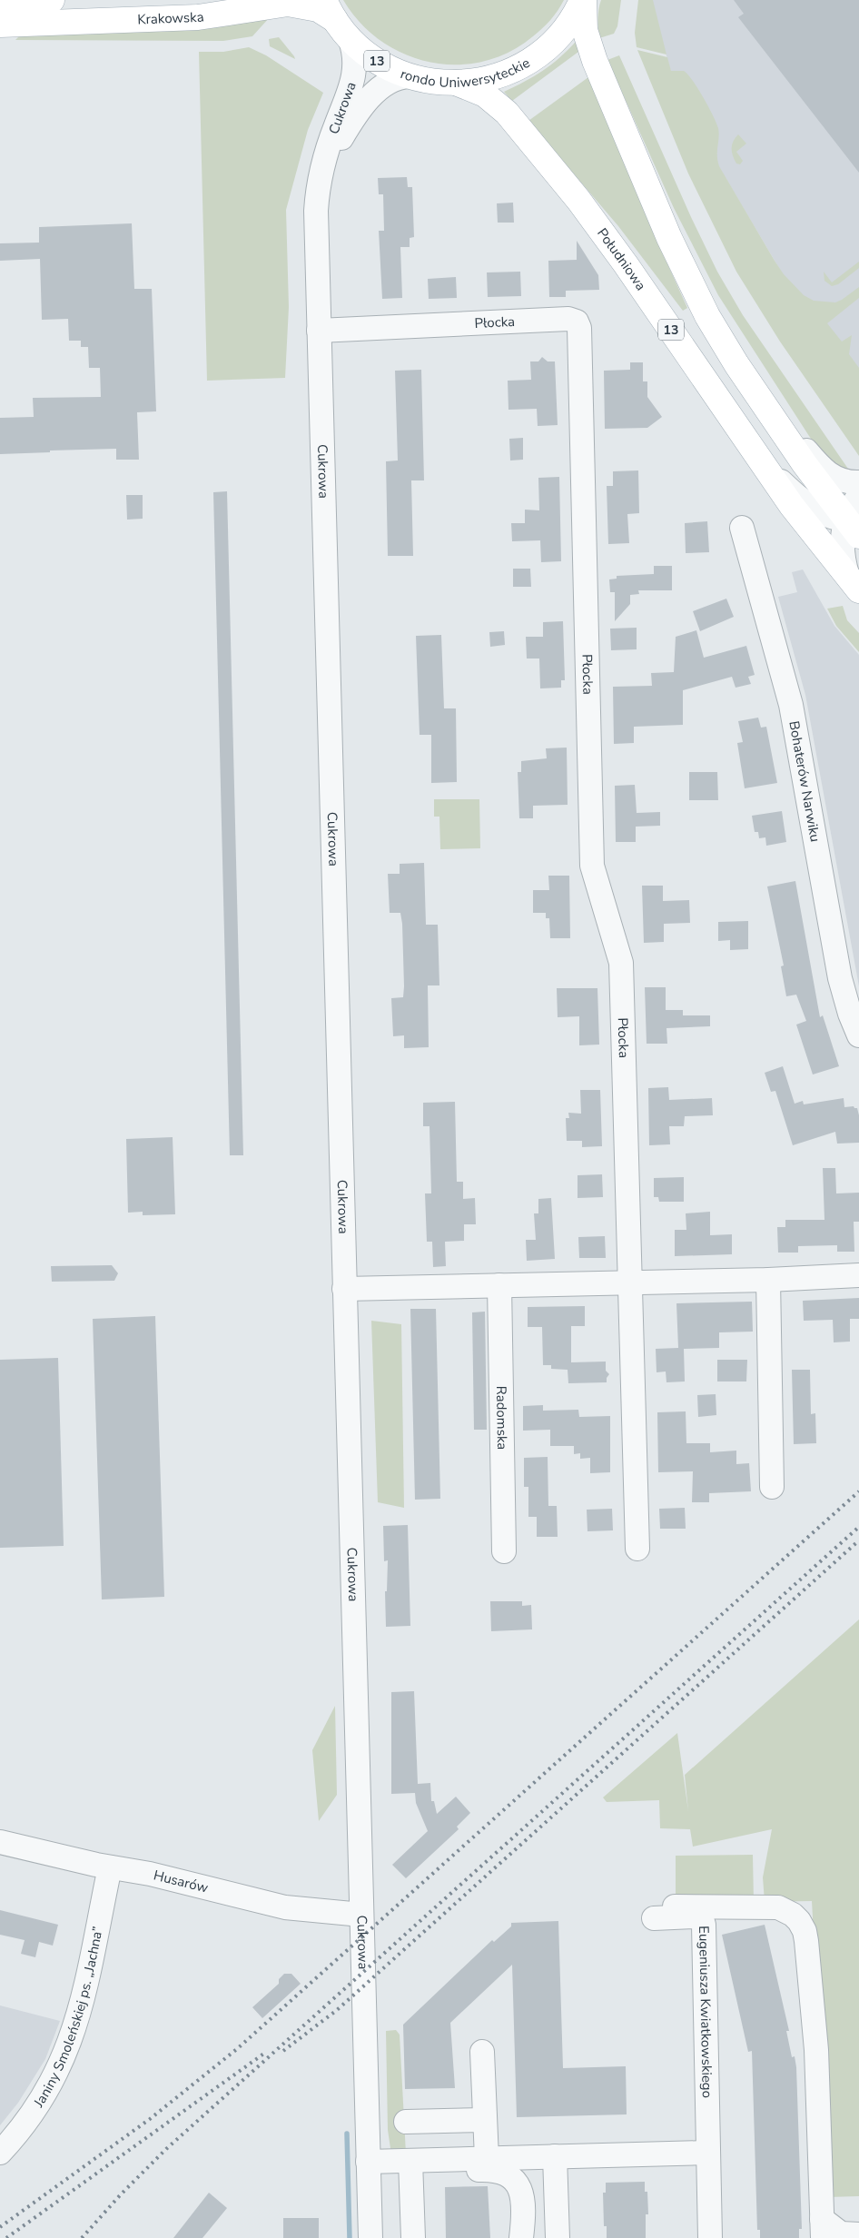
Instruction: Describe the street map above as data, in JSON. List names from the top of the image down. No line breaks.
{"streets":{"main road":["Krakowska","13","rondo Uniwersyteckie","Południowa"],"street":["Cukrowa","Płocka","Bohaterów Narwiku","Radomska","Husarów","Eugeniusza Kwiatkowskiego","Janiny Smoleńskiej ps. „Jachna”"]},"crossings":[["Krakowska","rondo Uniwersyteckie"],["Krakowska","Cukrowa"],["rondo Uniwersyteckie","Cukrowa"],["rondo Uniwersyteckie","Południowa"],["Cukrowa","Płocka"],["Cukrowa","Husarów"],["Husarów","Janiny Smoleńskiej ps. „Jachna”"]]}
